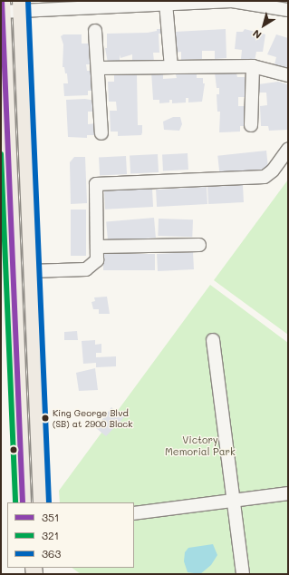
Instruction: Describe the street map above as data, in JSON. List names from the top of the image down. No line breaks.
{"parks":["Victory Memorial Park"],"places":["King George Blvd (SB) at 2900 Block"],"lines":["transit line 351","transit line 363","transit line 321"],"legend":["351","321","363"],"north":"bottom left"}
